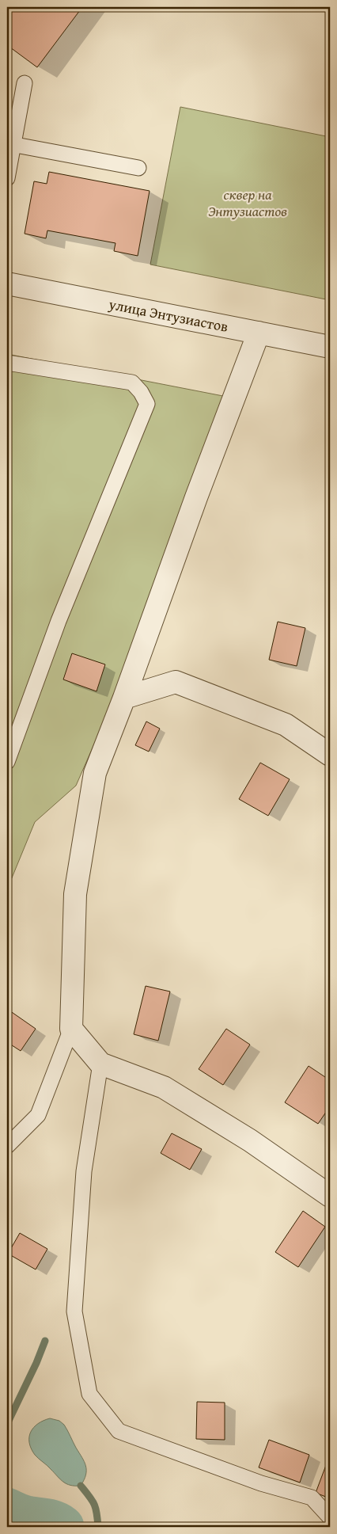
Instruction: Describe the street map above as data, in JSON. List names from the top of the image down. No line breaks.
{"streets":{"street":["улица Энтузиастов"]},"parks":["сквер на Энтузиастов"]}
